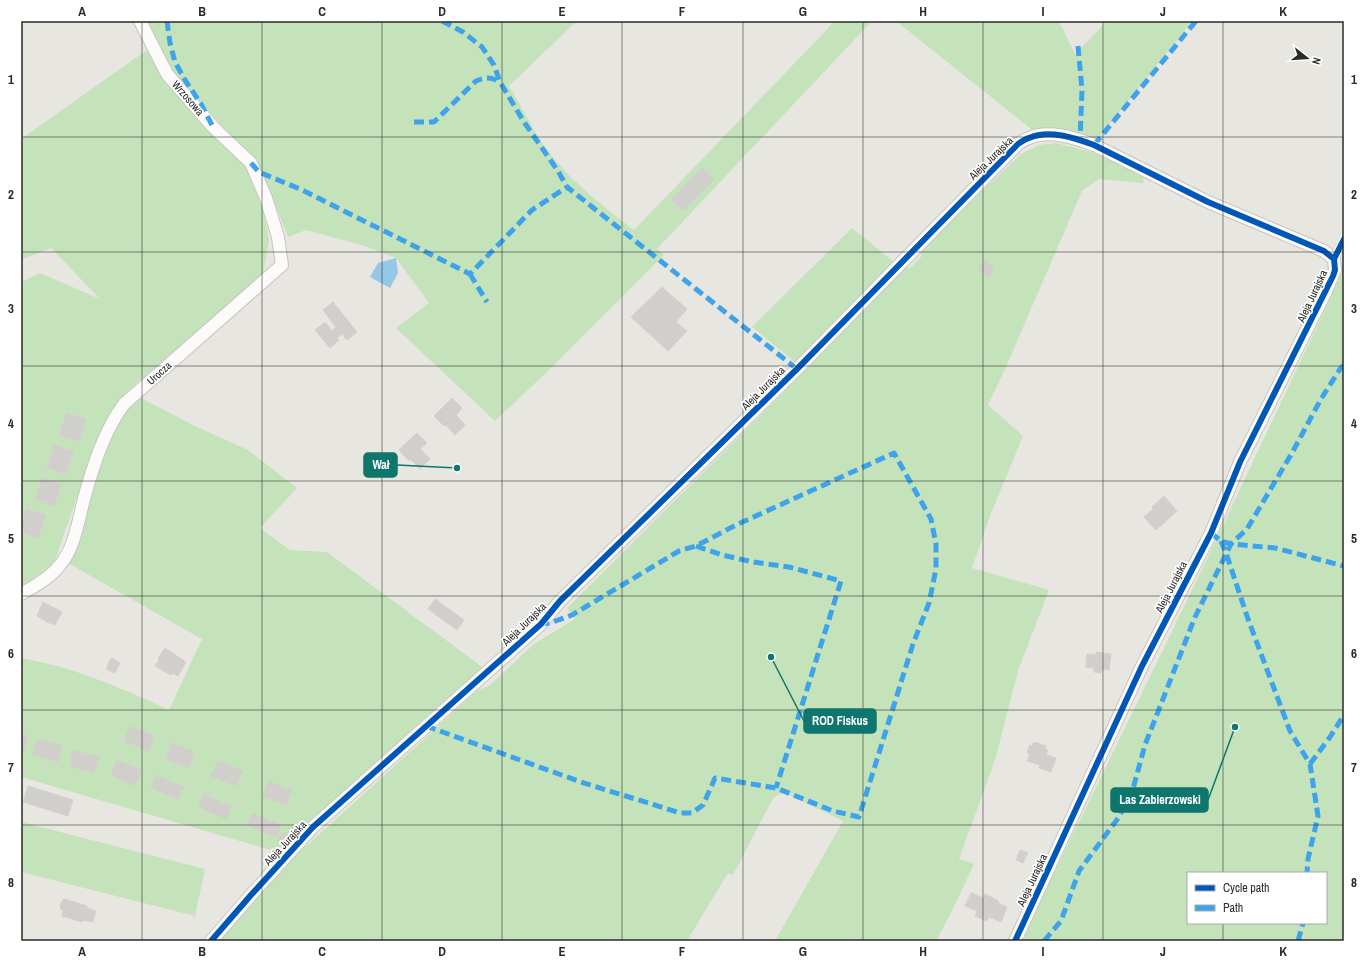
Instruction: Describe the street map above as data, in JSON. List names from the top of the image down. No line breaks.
{"streets":{"street":["Wrzosowa","Aleja Jurajska","Urocza"]},"crossings":[["Wrzosowa","Urocza"]],"places":["Wał","ROD Fiskus","Las Zabierzowski"],"legend":["Cycle path","Path"],"north":"right","grid":{"columns":["A","B","C","D","E","F","G","H","I","J","K"],"rows":["1","2","3","4","5","6","7","8"]}}
